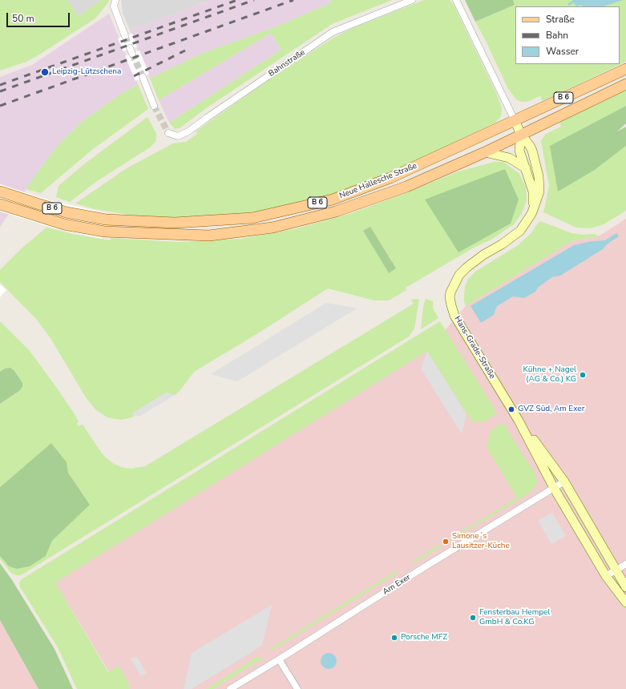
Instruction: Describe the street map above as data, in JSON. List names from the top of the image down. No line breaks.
{"streets":{"main road":["B 6","Neue Hallesche Straße"],"street":["Bahnstraße","Hans-Grade-Straße","Am Exer"]},"crossings":[["Neue Hallesche Straße","Hans-Grade-Straße"],["Hans-Grade-Straße","Am Exer"]],"places":["Leipzig-Lützschena","Kühne + Nagel (AG & Co.) KG","GVZ Süd, Am Exer","Simone´s Lausitzer-Küche","Fensterbau Hempel GmbH & Co.KG","Porsche MFZ"],"legend":["Straße","Bahn","Wasser"],"scale_bar":"50 m"}
